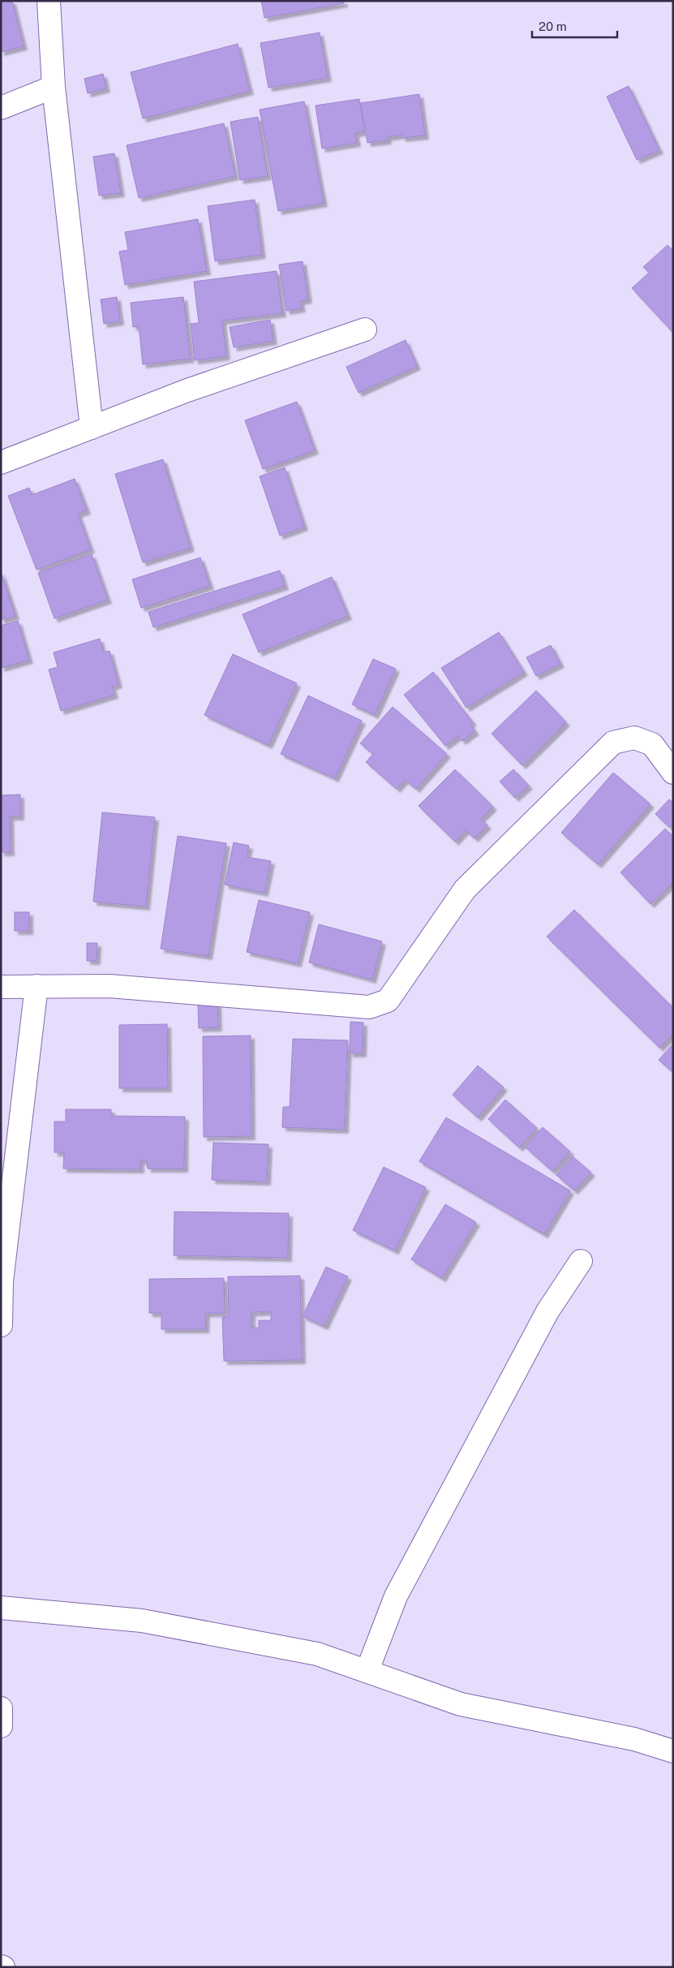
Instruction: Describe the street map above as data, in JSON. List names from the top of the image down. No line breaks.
{"scale_bar":"20 m"}
